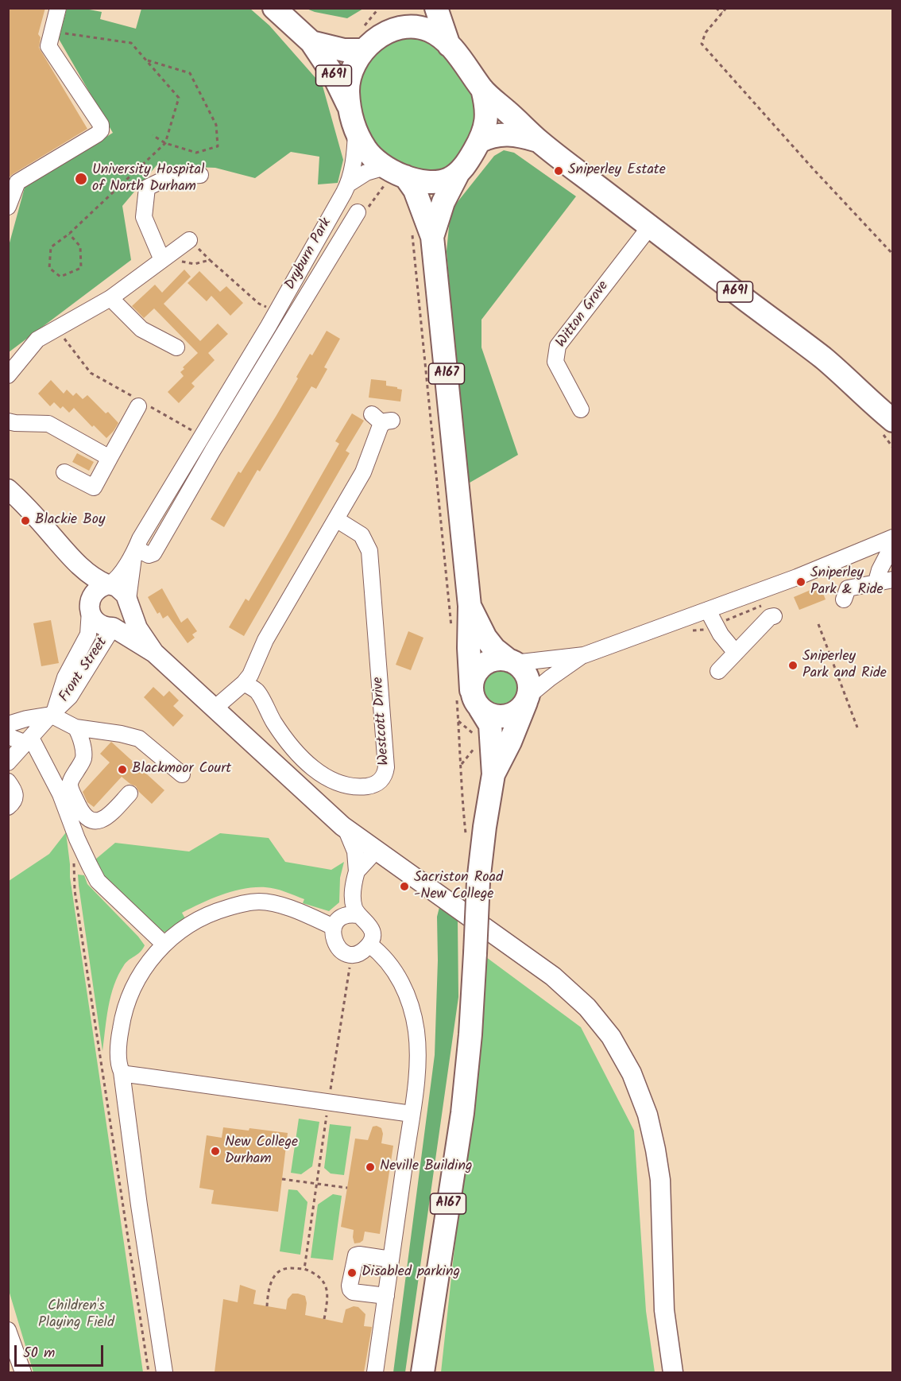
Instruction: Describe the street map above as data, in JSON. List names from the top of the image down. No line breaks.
{"streets":{"highway":["A691","A167"],"street":["Dryburn Park","Witton Grove","Front Street","Westcott Drive"]},"crossings":[["A691","Dryburn Park"],["A691","Witton Grove"],["A691","A167"],["Dryburn Park","A167"],["Dryburn Park","Front Street"]],"parks":["Children's Playing Field"],"places":["Sniperley Estate","University Hospital of North Durham","Blackie Boy","Sniperley Park & Ride","Sniperley Park and Ride","Blackmoor Court","Sacriston Road -New College","New College Durham","Neville Building","Disabled parking"],"scale_bar":"50 m"}
